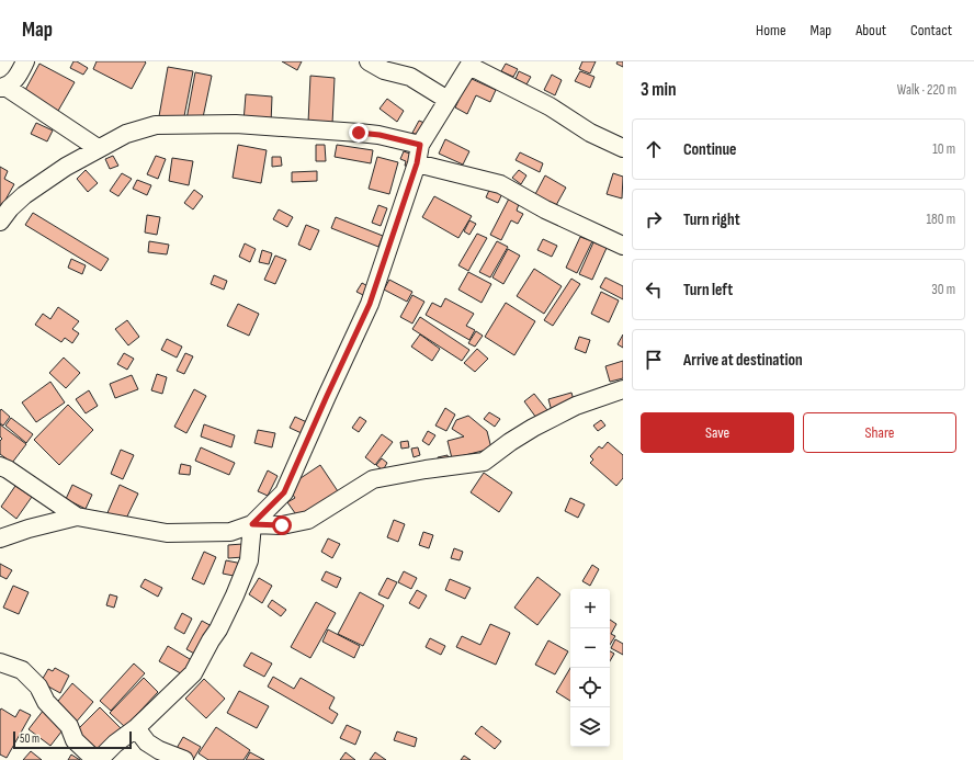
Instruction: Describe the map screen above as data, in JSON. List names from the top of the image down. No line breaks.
{"scale_bar":"50 m","page":{"header":"Map","nav":["Home","Map","About","Contact"],"heading":["3 min","Walk · 220 m"],"list":[["Continue","10 m"],["Turn right","180 m"],["Turn left","30 m"],"Arrive at destination"],"buttons":["Save","Share"],"map_buttons":["+","−"],"scale":"50 m"}}
